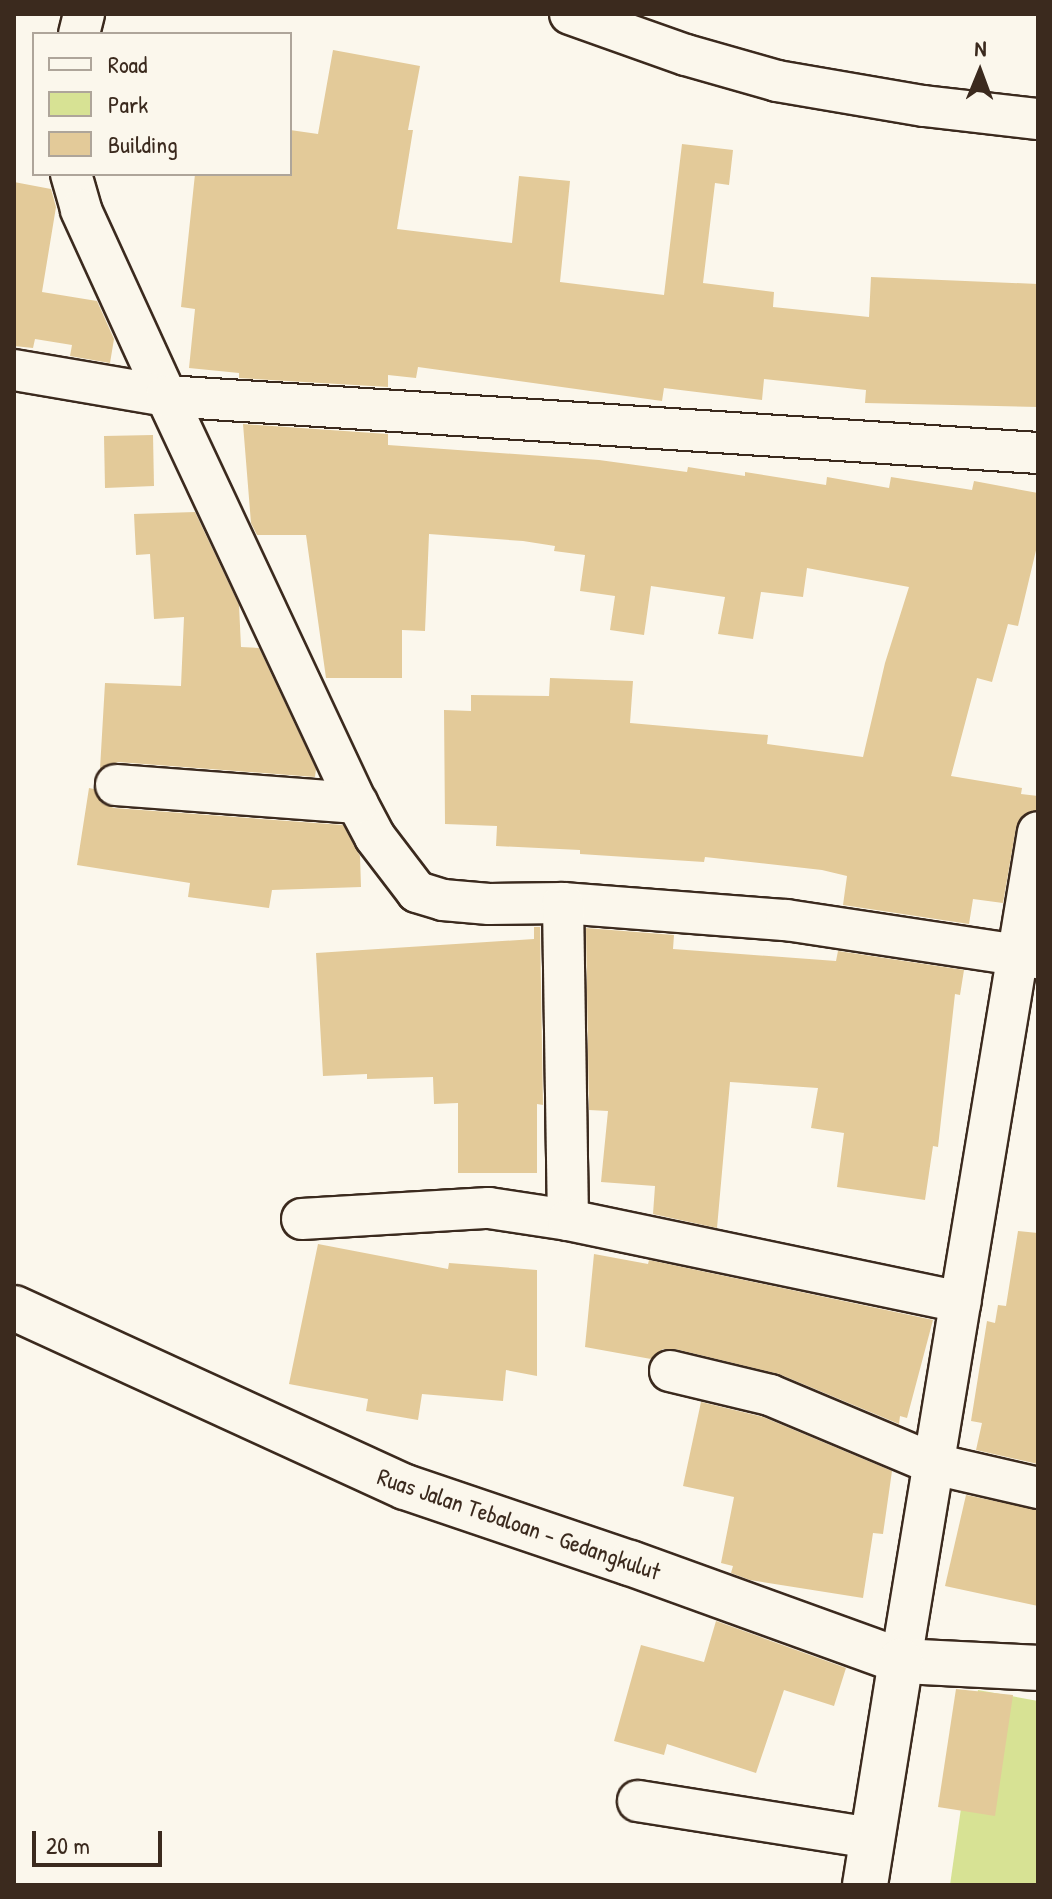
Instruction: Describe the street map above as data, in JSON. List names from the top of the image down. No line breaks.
{"streets":{"main road":["Ruas Jalan Tebaloan - Gedangkulut"]},"legend":["Road","Park","Building"],"scale_bar":"20 m","north":"top"}
